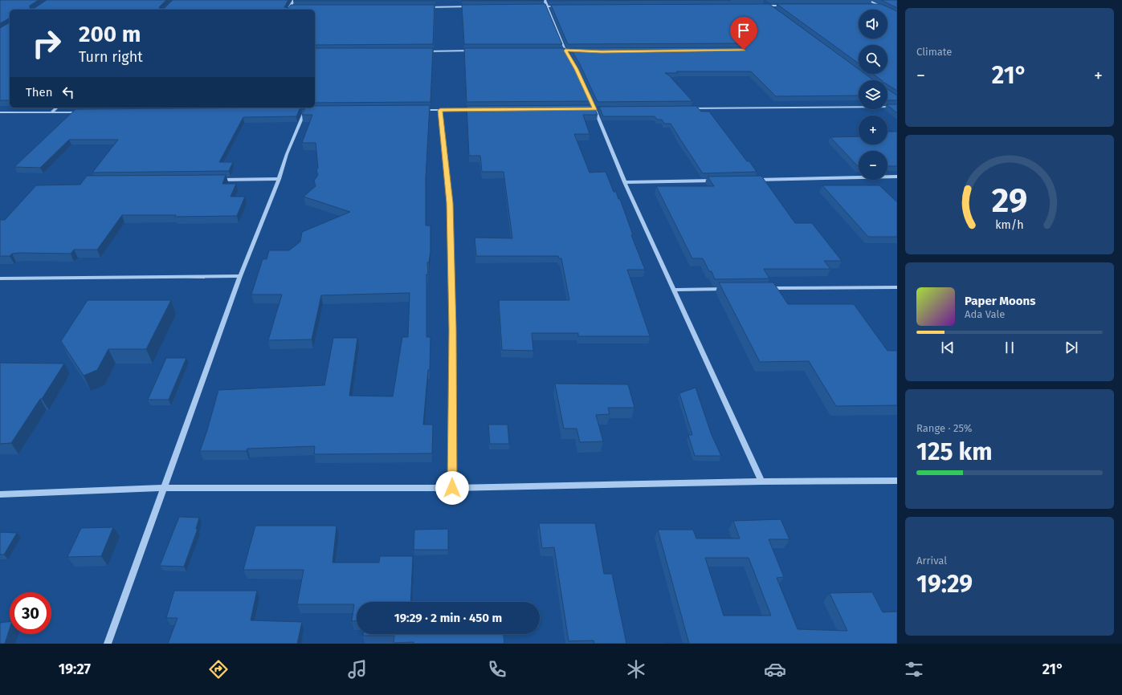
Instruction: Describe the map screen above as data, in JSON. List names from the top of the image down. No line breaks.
{"page":{"tile":["Climate",["Range · 25%","125 km"],["Arrival","19:29"]],"map_buttons":["+","−"],"turn":["200 m","Turn right"],"heat":["−","21°","+"],"then":"Then","song":["Paper Moons","Ada Vale"],"limit":"30","trip":"19:29 · 2 min · 450 m","tabs":["19:27","21°"],"gauge":["29","km/h"]}}
